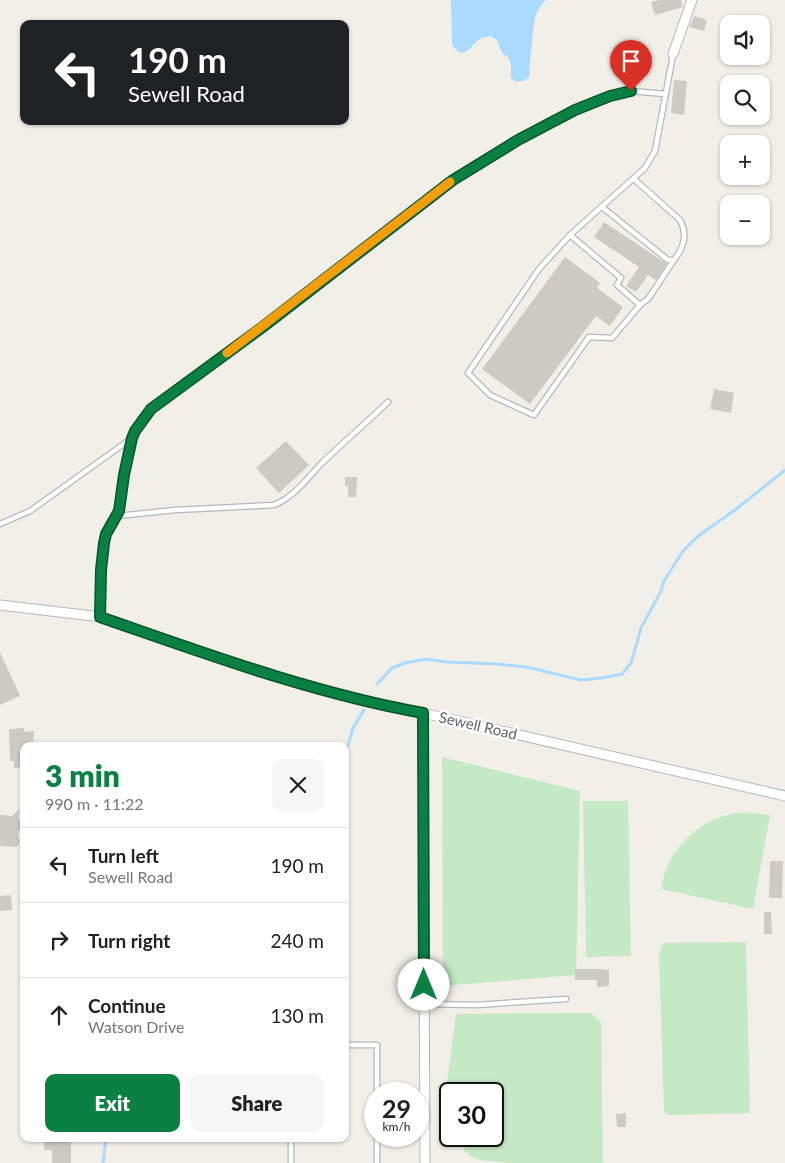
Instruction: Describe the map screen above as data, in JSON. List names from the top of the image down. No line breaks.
{"streets":{"street":["Sewell Road"]},"page":{"map_buttons":["+","−"],"turn":["190 m","Sewell Road"],"heading":["3 min","990 m · 11:22"],"list":[{"name":"Turn left","note":"Sewell Road","value":"190 m"},{"name":"Turn right","value":"240 m"},{"name":"Continue","note":"Watson Drive","value":"130 m"}],"buttons":["Exit","Share"],"speed":"29 km/h","limit":"30"}}
